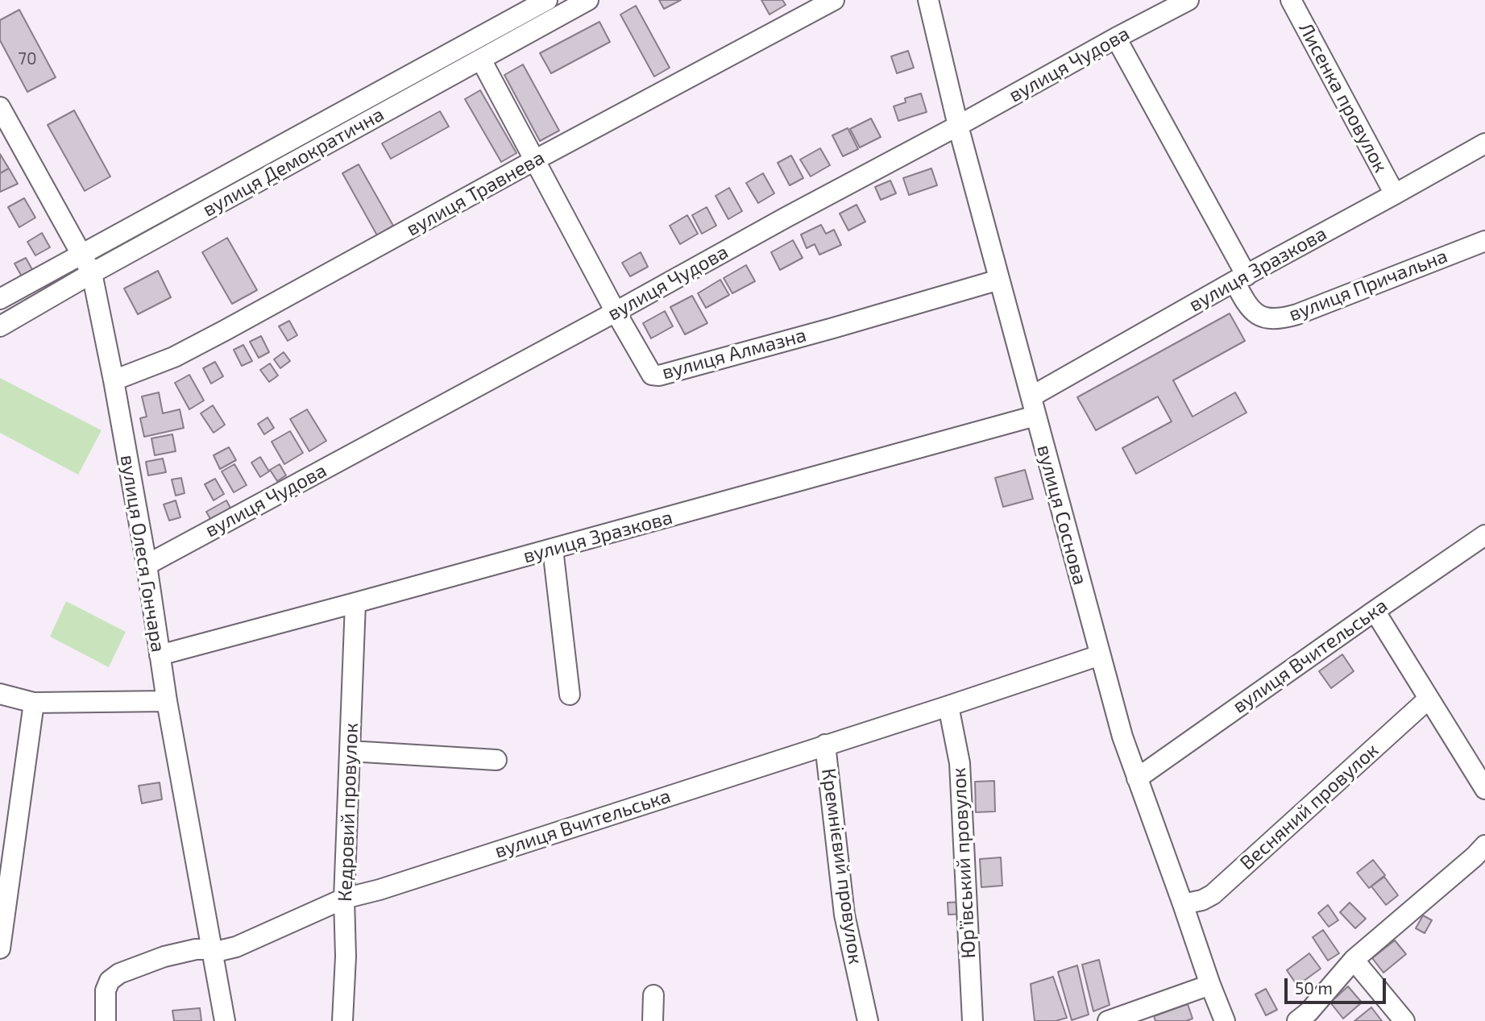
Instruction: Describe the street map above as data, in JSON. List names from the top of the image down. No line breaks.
{"streets":{"street":["вулиця Чудова","Лисенка провулок","вулиця Демократична","вулиця Травнева","вулиця Зразкова","вулиця Причальна","вулиця Алмазна","вулиця Соснова","вулиця Олеся Гончара","вулиця Вчительська","Весняний провулок","Кедровий провулок","Юр’ївський провулок","Кремнієвий провулок"]},"crossings":[["вулиця Чудова","вулиця Причальна"],["вулиця Чудова","вулиця Алмазна"],["вулиця Чудова","вулиця Соснова"],["вулиця Чудова","вулиця Олеся Гончара"],["Лисенка провулок","вулиця Зразкова"],["вулиця Демократична","вулиця Алмазна"],["вулиця Демократична","вулиця Олеся Гончара"],["вулиця Травнева","вулиця Алмазна"],["вулиця Травнева","вулиця Олеся Гончара"],["вулиця Зразкова","вулиця Причальна"],["вулиця Зразкова","вулиця Соснова"],["вулиця Зразкова","вулиця Олеся Гончара"],["вулиця Зразкова","Кедровий провулок"],["вулиця Алмазна","вулиця Соснова"],["вулиця Соснова","вулиця Вчительська"],["вулиця Соснова","Весняний провулок"],["вулиця Олеся Гончара","вулиця Вчительська"],["вулиця Вчительська","Кедровий провулок"],["вулиця Вчительська","Юр’ївський провулок"],["вулиця Вчительська","Кремнієвий провулок"]],"house_numbers":["70"],"scale_bar":"50 m"}
